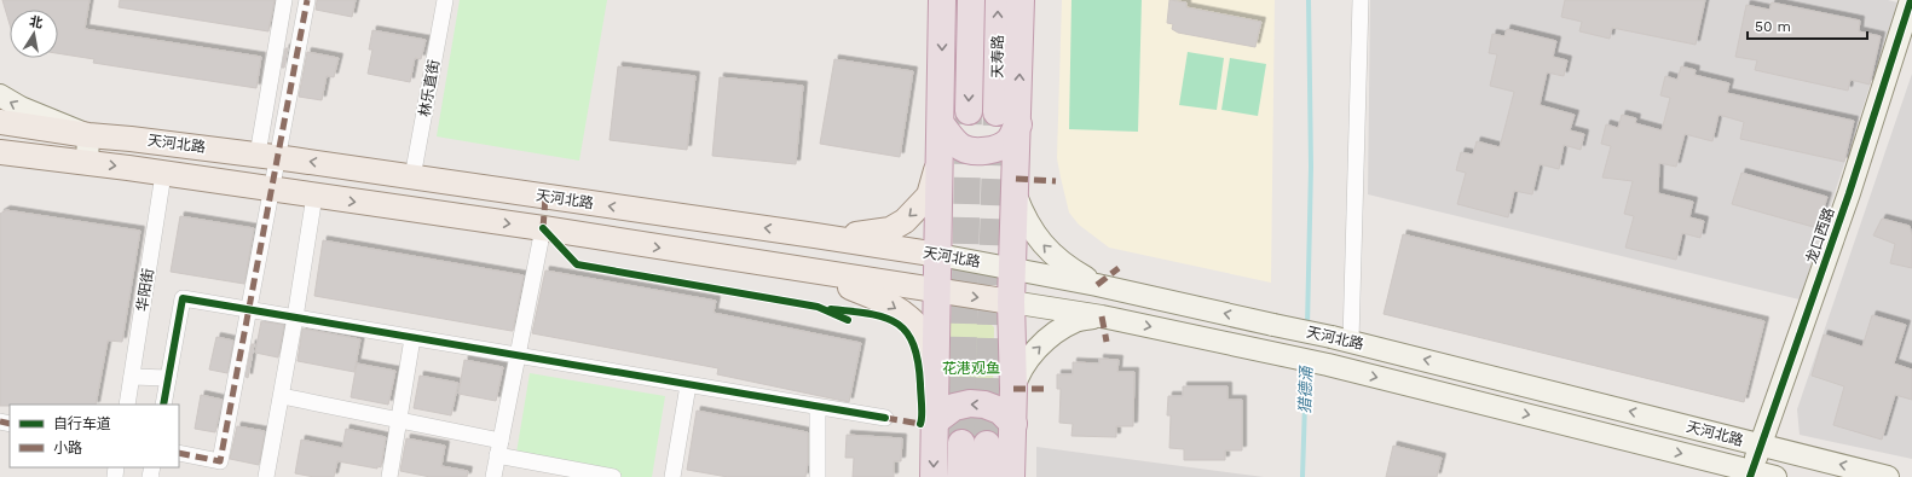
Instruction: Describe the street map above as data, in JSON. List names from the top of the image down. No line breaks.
{"streets":{"highway":["天寿路"],"main road":["天河北路","龙口西路"],"street":["林乐直街","华阳街"]},"crossings":[["林乐直街","天河北路"],["天河北路","龙口西路"],["天河北路","华阳街"]],"water":["猎德涌"],"parks":["花港观鱼"],"legend":["自行车道","小路"],"scale_bar":"50 m","north":"top"}
